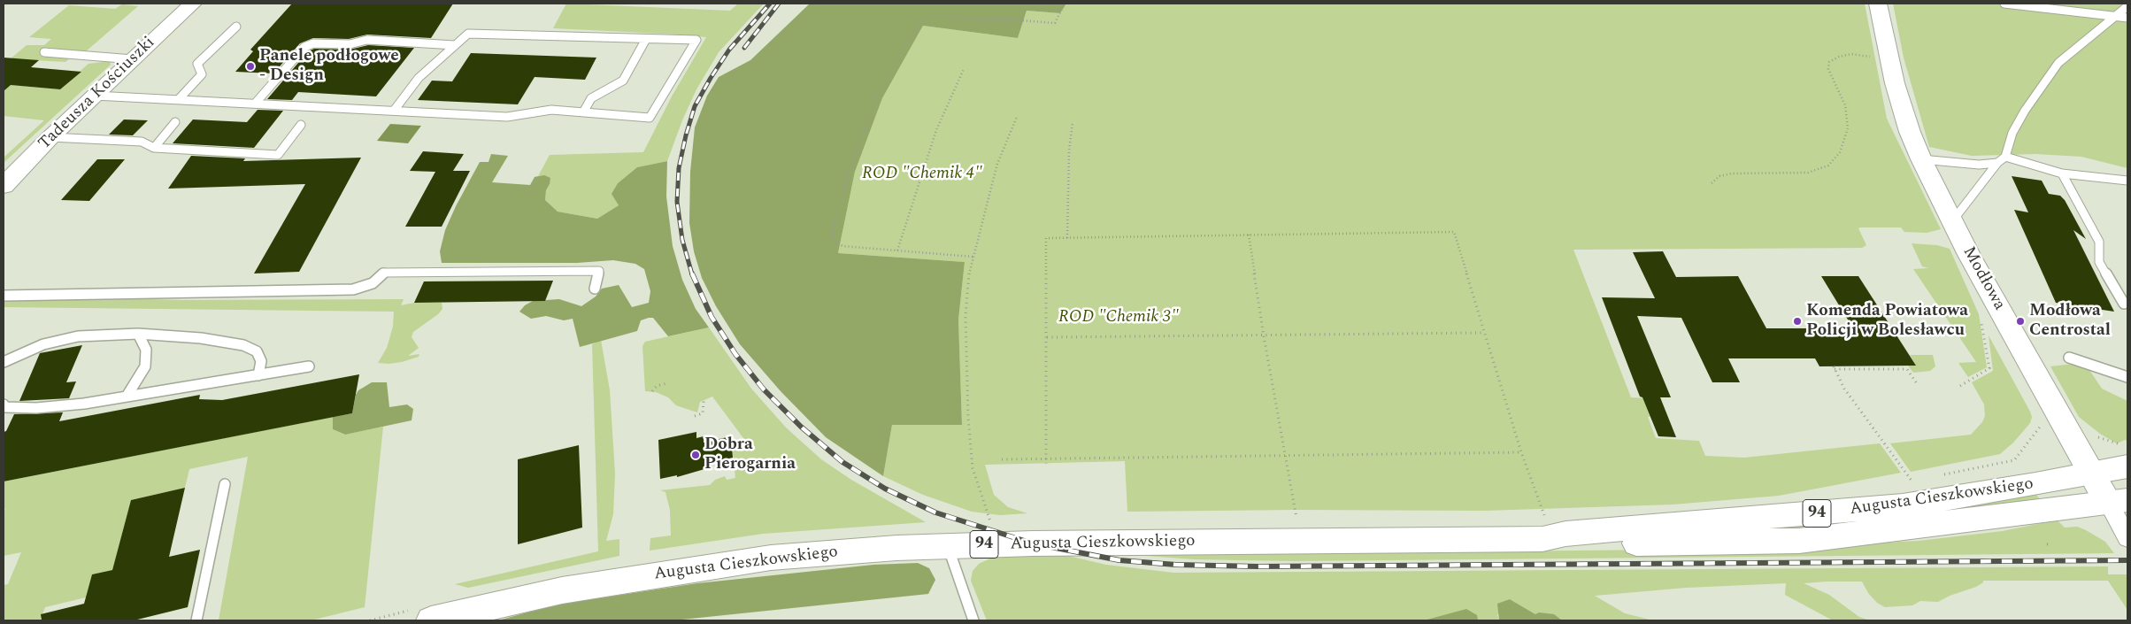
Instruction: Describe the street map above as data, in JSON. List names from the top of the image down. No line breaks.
{"streets":{"main road":["Tadeusza Kościuszki","Modłowa","Augusta Cieszkowskiego","94"]},"crossings":[["Modłowa","Augusta Cieszkowskiego"]],"parks":["ROD \"Chemik 4\"","ROD \"Chemik 3\""],"places":["Panele podłogowe - Design","Komenda Powiatowa Policji w Bolesławcu","Modłowa Centrostal","Dobra Pierogarnia"]}
